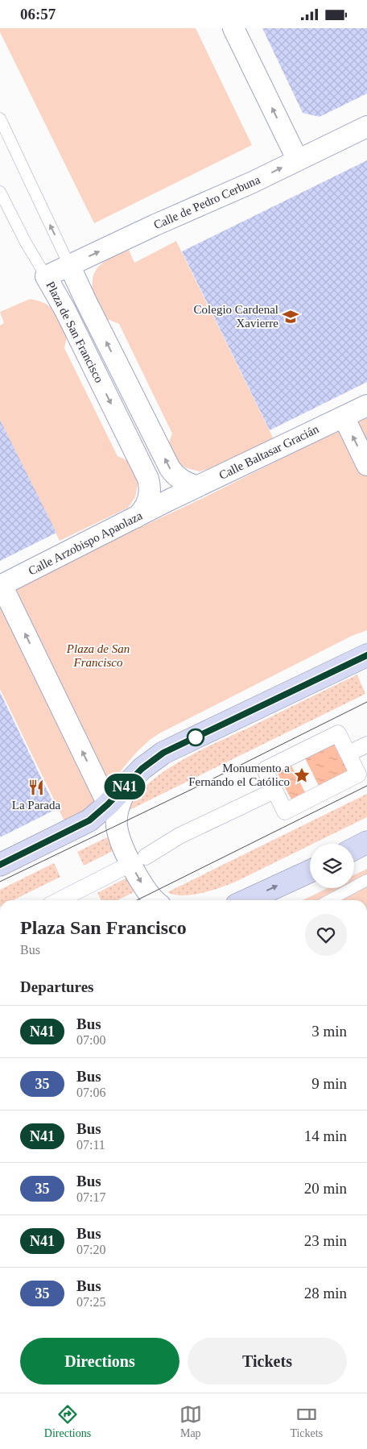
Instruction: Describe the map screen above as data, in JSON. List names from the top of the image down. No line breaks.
{"streets":{"street":["Calle de Pedro Cerbuna","Plaza de San Francisco","Calle Baltasar Gracián","Calle Arzobispo Apaolaza"]},"crossings":[["Calle de Pedro Cerbuna","Plaza de San Francisco"],["Plaza de San Francisco","Calle Baltasar Gracián"],["Plaza de San Francisco","Calle Arzobispo Apaolaza"],["Calle Baltasar Gracián","Calle Arzobispo Apaolaza"]],"one_way":["Calle de Pedro Cerbuna"],"parks":["Plaza de San Francisco"],"places":{"school or university":["Colegio Cardenal Xavierre"],"place":["Monumento a Fernando el Católico"],"restaurant":["La Parada"]},"lines":["bus line N41"],"page":{"status":"06:57","on_map":"N41","heading":[["Plaza San Francisco","Bus"],"Departures"],"list":[{"mark":"N41","name":"Bus","note":"07:00","value":"3 min"},{"mark":"35","name":"Bus","note":"07:06","value":"9 min"},{"mark":"N41","name":"Bus","note":"07:11","value":"14 min"},{"mark":"35","name":"Bus","note":"07:17","value":"20 min"},{"mark":"N41","name":"Bus","note":"07:20","value":"23 min"},{"mark":"35","name":"Bus","note":"07:25","value":"28 min"}],"buttons":["Directions","Tickets"],"tabs":["Directions","Map","Tickets"]}}
